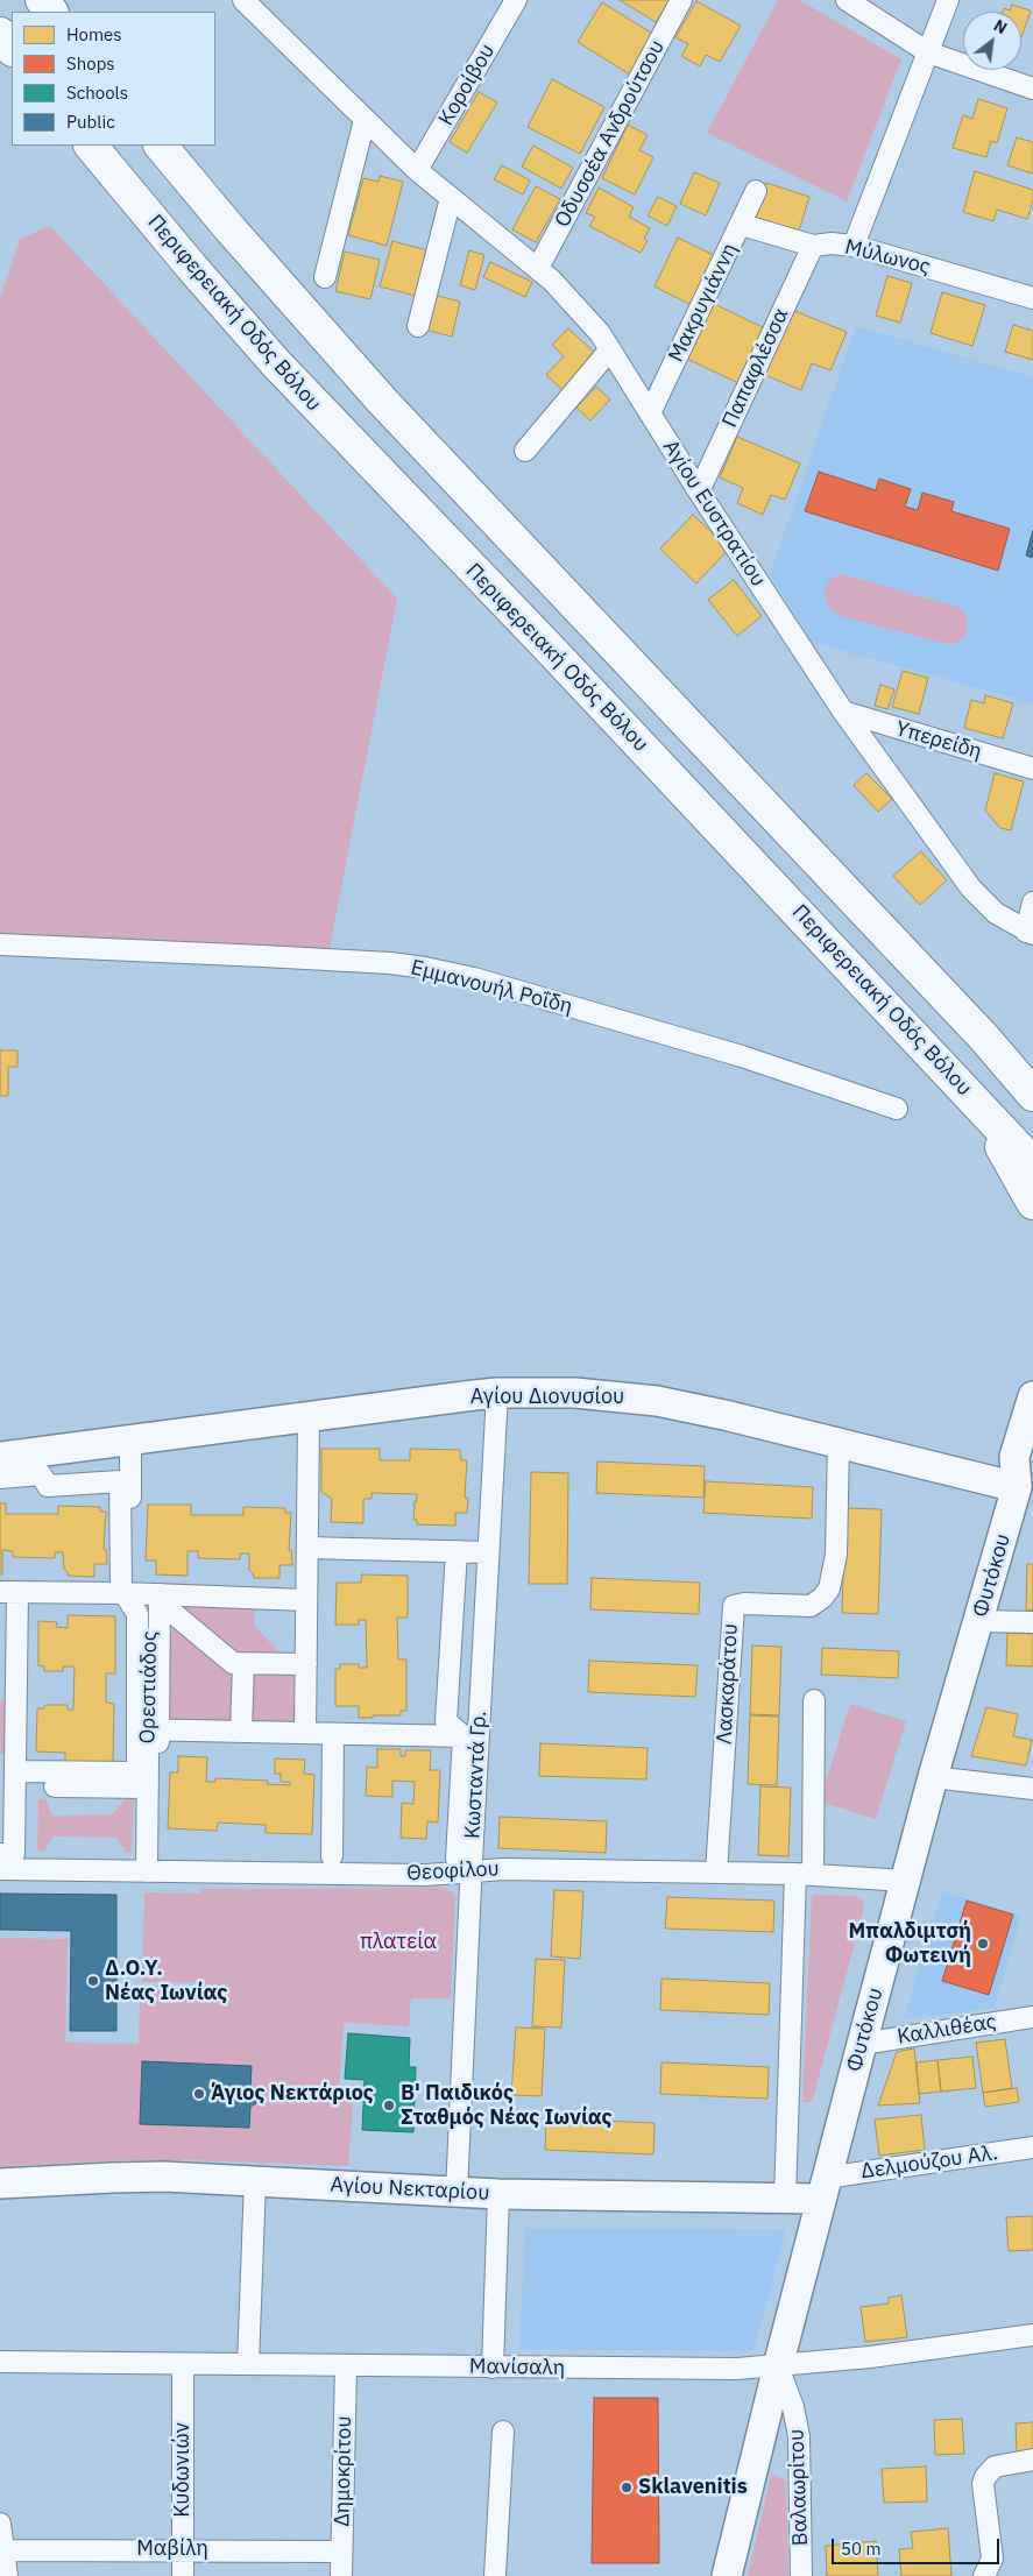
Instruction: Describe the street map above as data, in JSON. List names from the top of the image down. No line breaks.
{"streets":{"main road":["Περιφερειακή Οδός Βόλου"],"street":["Κοροίβου","Οδυσσέα Ανδρούτσου","Μύλωνος","Μακρυγιάννη","Παπαφλέσσα","Αγίου Ευστρατίου","Υπερείδη","Εμμανουήλ Ροΐδη","Αγίου Διονυσίου","Φυτόκου","Λασκαράτου","Ορεστιάδος","Κωσταντά Γρ.","Θεοφίλου","Καλλιθέας","Δελμούζου Αλ.","Αγίου Νεκταρίου","Μανίσαλη","Κυδωνιών","Δημοκρίτου","Βαλαωρίτου","Μαβίλη"]},"crossings":[["Κοροίβου","Αγίου Ευστρατίου"],["Οδυσσέα Ανδρούτσου","Αγίου Ευστρατίου"],["Μύλωνος","Μακρυγιάννη"],["Μύλωνος","Παπαφλέσσα"],["Μακρυγιάννη","Αγίου Ευστρατίου"],["Παπαφλέσσα","Αγίου Ευστρατίου"],["Αγίου Ευστρατίου","Υπερείδη"],["Αγίου Διονυσίου","Φυτόκου"],["Αγίου Διονυσίου","Λασκαράτου"],["Αγίου Διονυσίου","Ορεστιάδος"],["Αγίου Διονυσίου","Κωσταντά Γρ."],["Φυτόκου","Θεοφίλου"],["Φυτόκου","Καλλιθέας"],["Φυτόκου","Δελμούζου Αλ."],["Φυτόκου","Αγίου Νεκταρίου"],["Φυτόκου","Μανίσαλη"],["Φυτόκου","Βαλαωρίτου"],["Λασκαράτου","Θεοφίλου"],["Ορεστιάδος","Θεοφίλου"],["Κωσταντά Γρ.","Θεοφίλου"],["Κωσταντά Γρ.","Αγίου Νεκταρίου"],["Δελμούζου Αλ.","Αγίου Νεκταρίου"],["Μανίσαλη","Κυδωνιών"],["Μανίσαλη","Δημοκρίτου"],["Μανίσαλη","Βαλαωρίτου"],["Κυδωνιών","Μαβίλη"],["Δημοκρίτου","Μαβίλη"]],"parks":["πλατεία"],"places":["Μπαλδιμτσή Φωτεινή","Δ.Ο.Υ. Νέας Ιωνίας","Άγιος Νεκτάριος","Β' Παιδικός Σταθμός Νέας Ιωνίας","Sklavenitis"],"legend":["Homes","Shops","Schools","Public"],"scale_bar":"50 m","north":"top right"}
